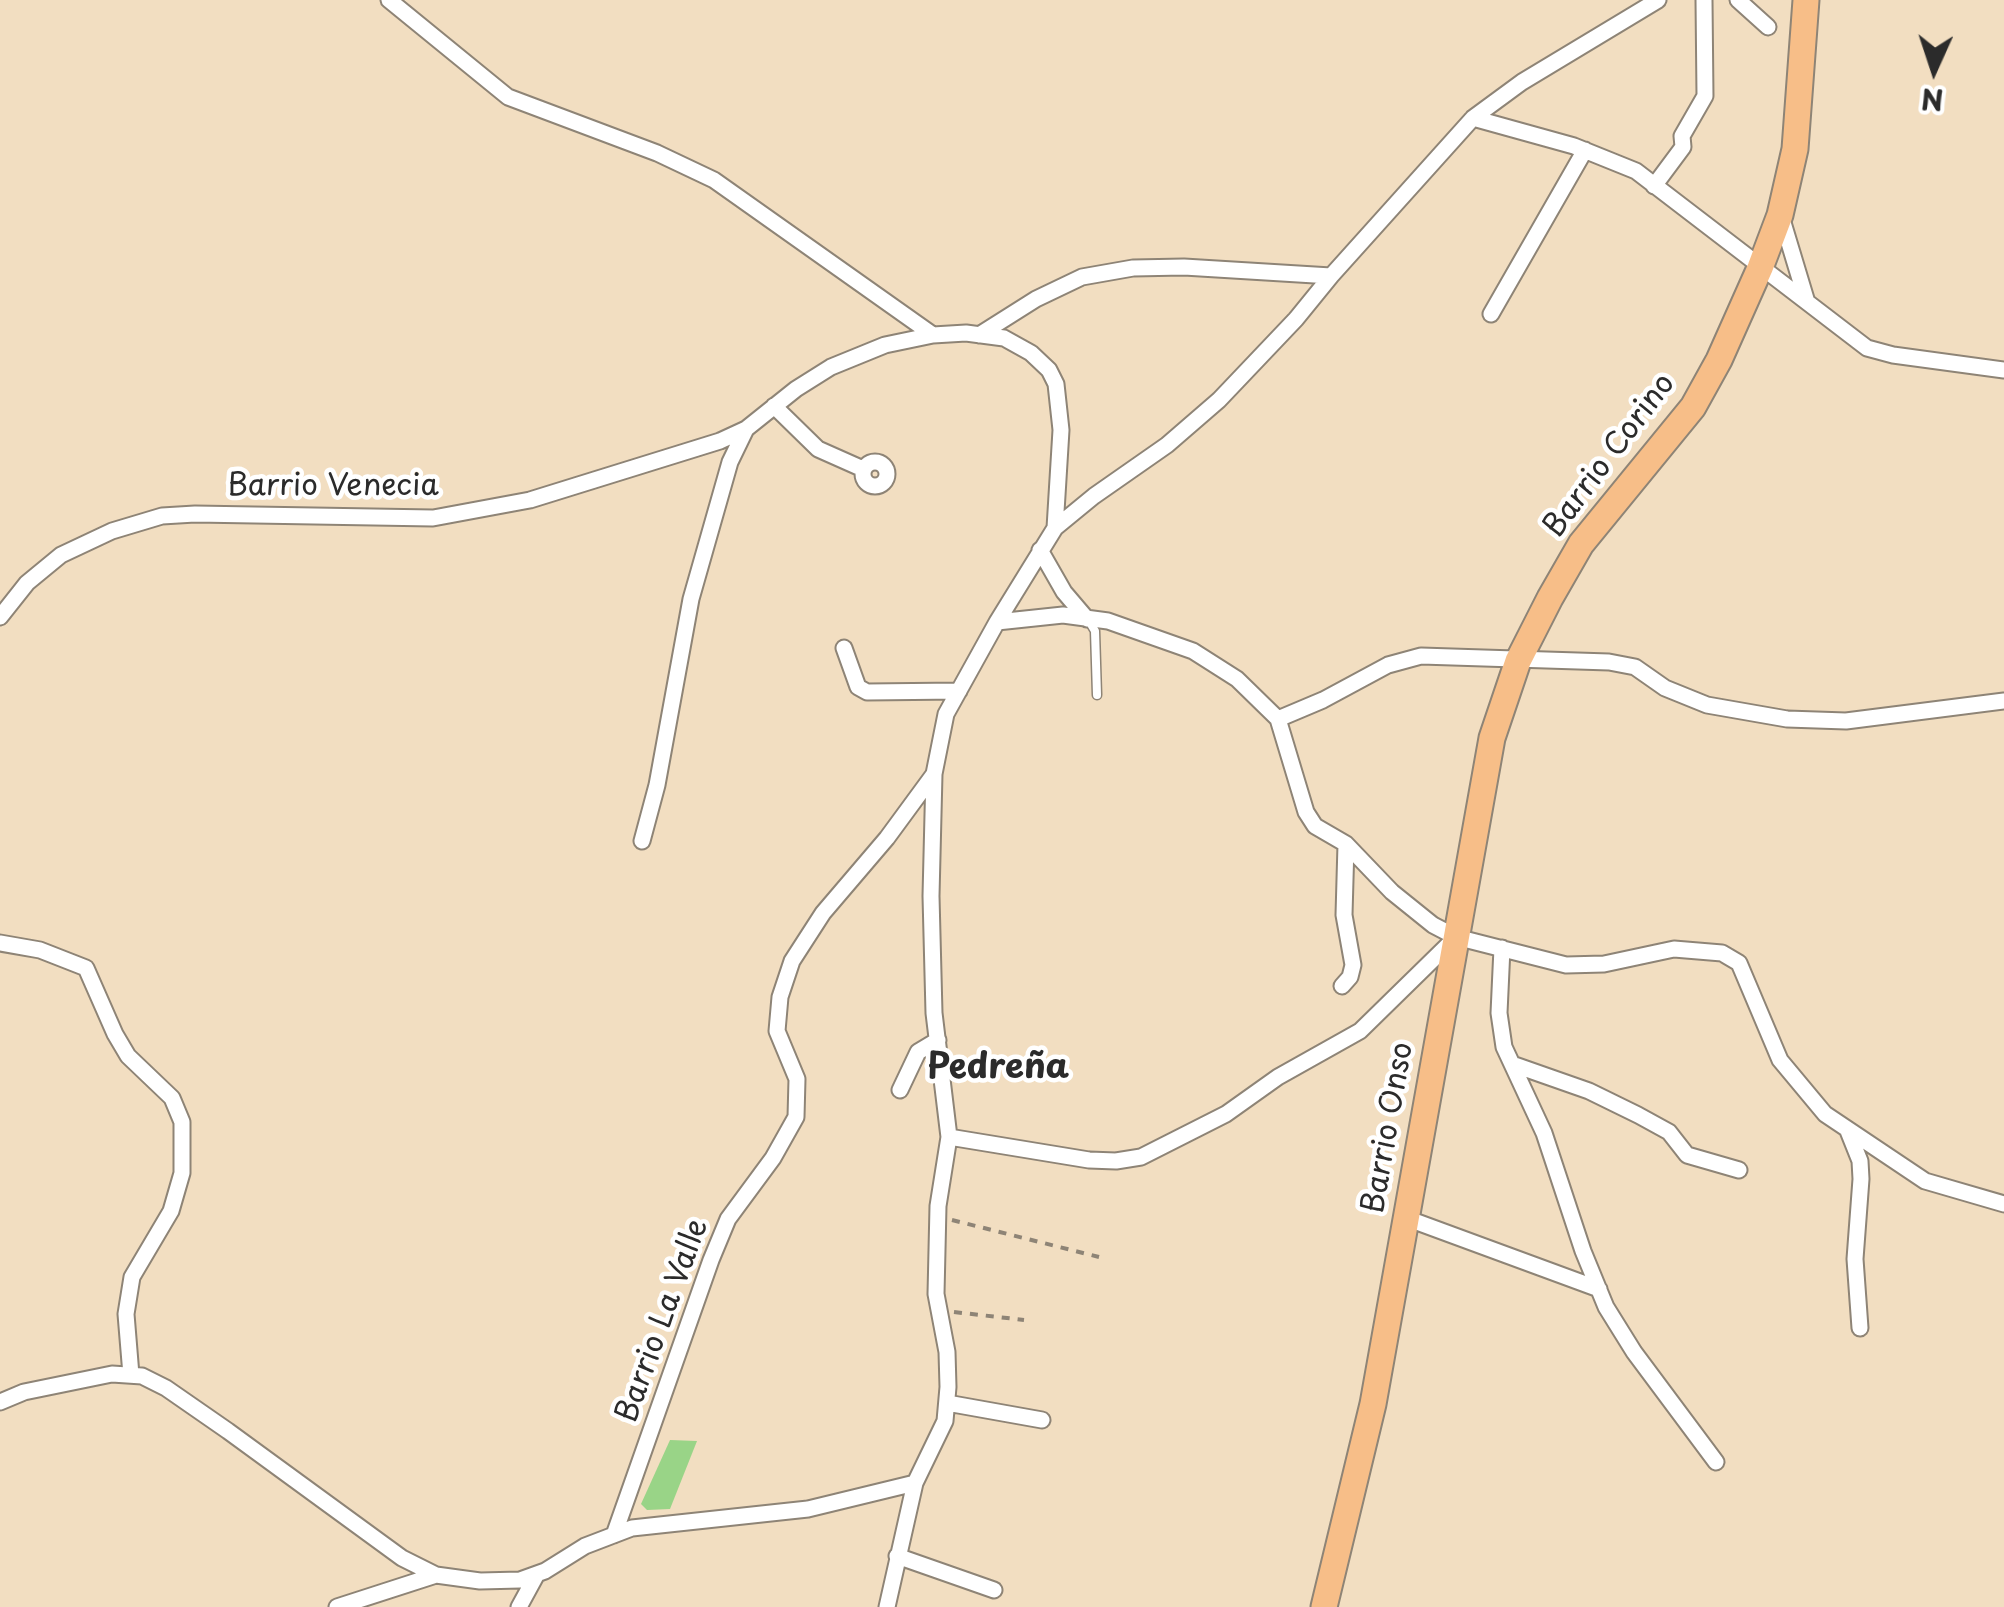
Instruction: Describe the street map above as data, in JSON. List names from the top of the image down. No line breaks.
{"streets":{"main road":["Barrio Corino","Barrio Onso"],"street":["Barrio Venecia","Barrio La Valle"]},"crossings":[["Barrio Corino","Barrio Onso"]],"districts":["Pedreña"],"north":"bottom"}
